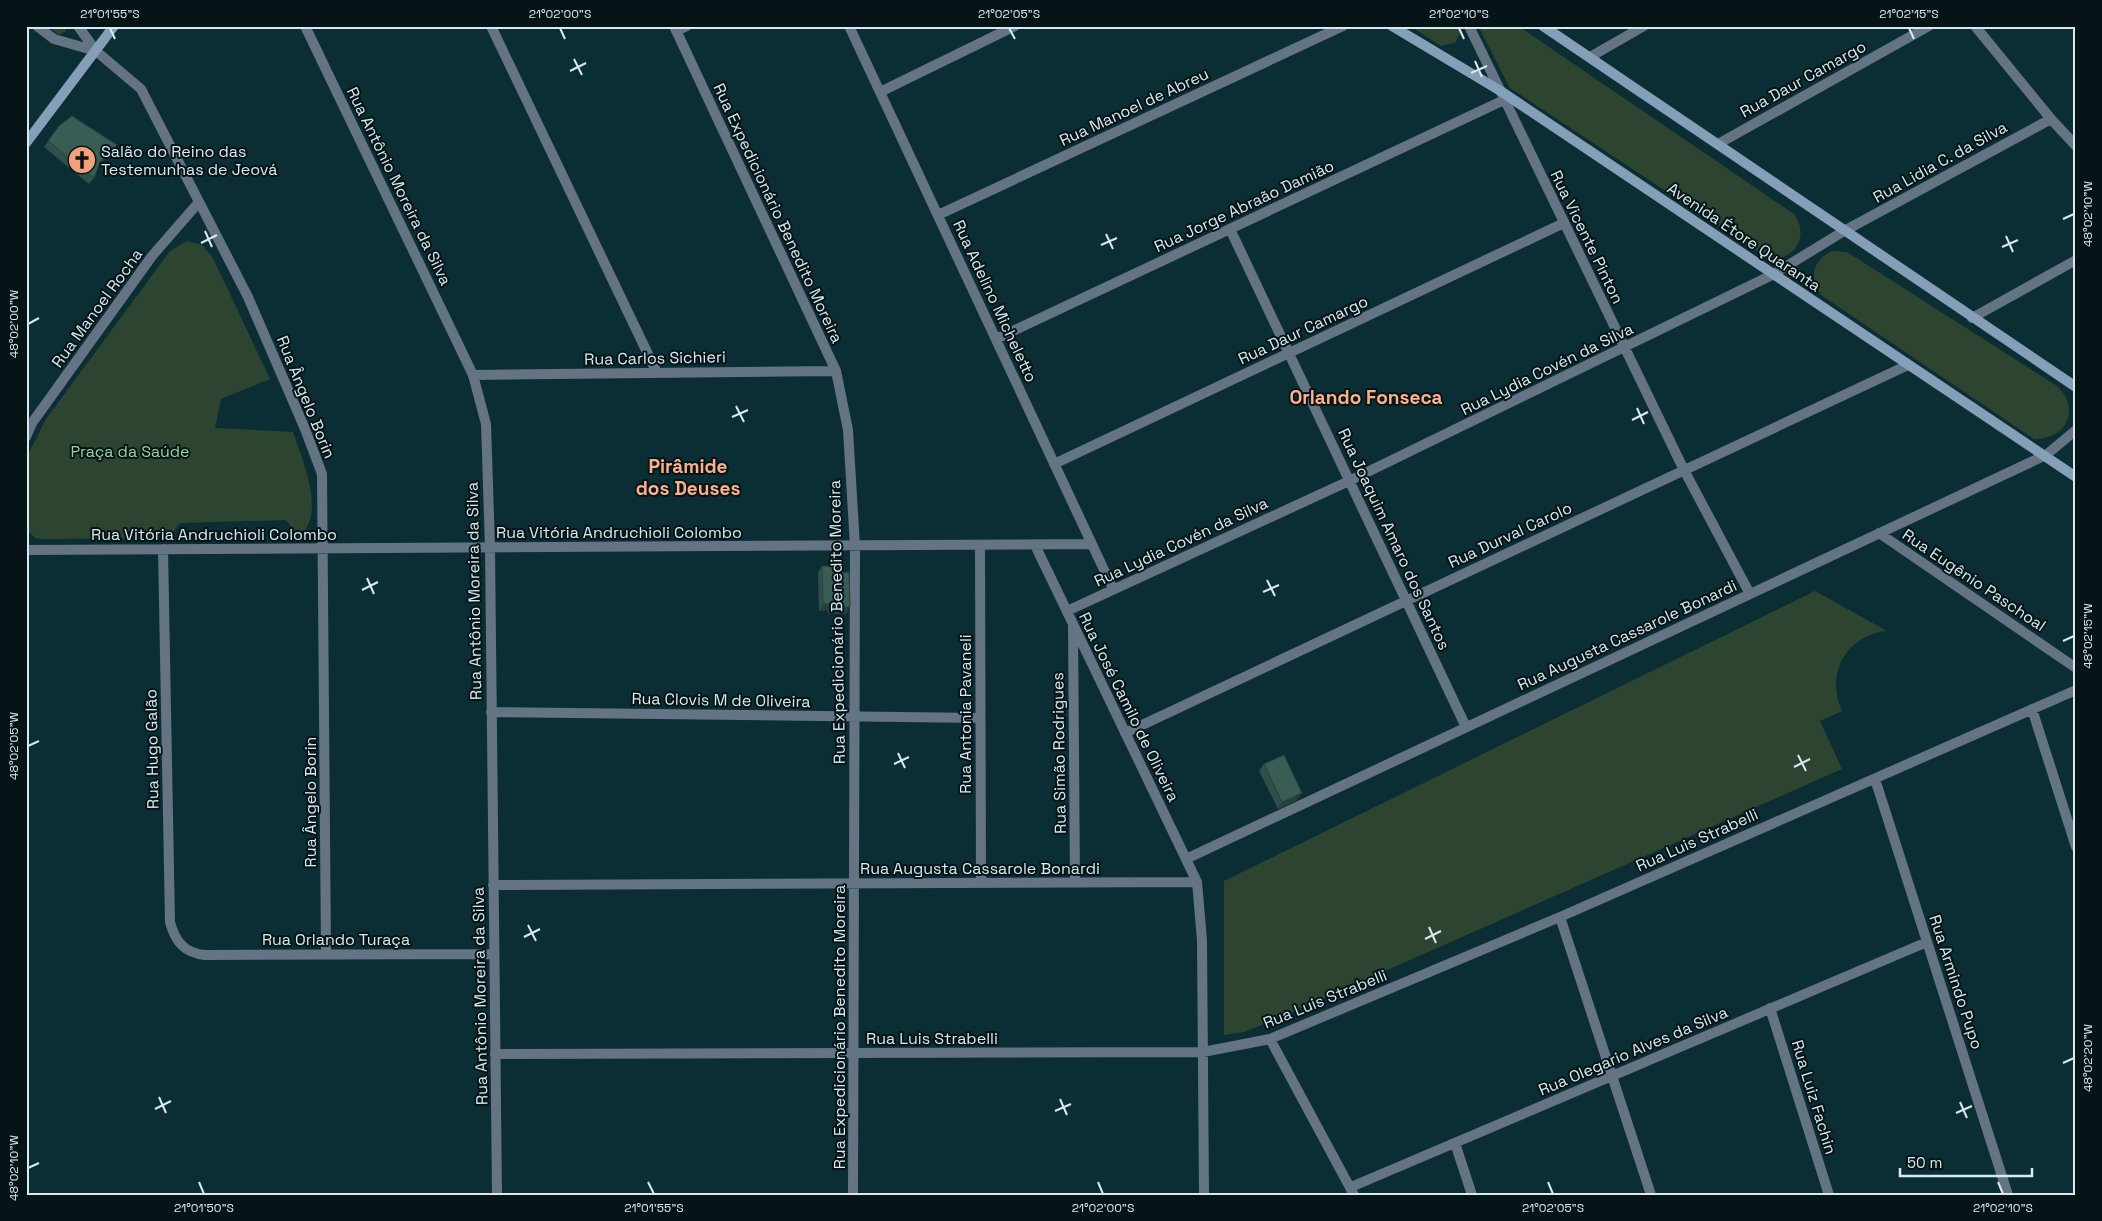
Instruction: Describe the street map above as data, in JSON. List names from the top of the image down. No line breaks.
{"streets":{"street":["Rua Daur Camargo","Rua Manoel de Abreu","Rua Lidia C. da Silva","Rua Antônio Moreira da Silva","Rua Jorge Abraão Damião","Rua Expedicionário Benedito Moreira","Rua Vicente Pinton","Avenida Étore Quaranta","Rua Adelino Micheletto","Rua Manoel Rocha","Rua Carlos Sichieri","Rua Lydia Covén da Silva","Rua Ângelo Borin","Rua Vitória Andruchioli Colombo","Rua Durval Carolo","Rua Joaquim Amaro dos Santos","Rua Eugênio Paschoal","Rua Augusta Cassarole Bonardi","Rua Clovis M de Oliveira","Rua José Camilo de Oliveira","Rua Antonia Pavaneli","Rua Hugo Galão","Rua Simão Rodrigues","Rua Luis Strabelli","Rua Orlando Turaça","Rua Armindo Pupo","Rua Olegario Alves da Silva","Rua Luiz Fachin"]},"crossings":[["Rua Daur Camargo","Rua Vicente Pinton"],["Rua Daur Camargo","Rua Adelino Micheletto"],["Rua Daur Camargo","Rua Joaquim Amaro dos Santos"],["Rua Manoel de Abreu","Rua Adelino Micheletto"],["Rua Lidia C. da Silva","Rua Lydia Covén da Silva"],["Rua Antônio Moreira da Silva","Rua Carlos Sichieri"],["Rua Antônio Moreira da Silva","Rua Vitória Andruchioli Colombo"],["Rua Antônio Moreira da Silva","Rua Augusta Cassarole Bonardi"],["Rua Antônio Moreira da Silva","Rua Clovis M de Oliveira"],["Rua Antônio Moreira da Silva","Rua Luis Strabelli"],["Rua Antônio Moreira da Silva","Rua Orlando Turaça"],["Rua Jorge Abraão Damião","Rua Vicente Pinton"],["Rua Jorge Abraão Damião","Avenida Étore Quaranta"],["Rua Jorge Abraão Damião","Rua Adelino Micheletto"],["Rua Jorge Abraão Damião","Rua Joaquim Amaro dos Santos"],["Rua Expedicionário Benedito Moreira","Rua Carlos Sichieri"],["Rua Expedicionário Benedito Moreira","Rua Vitória Andruchioli Colombo"],["Rua Expedicionário Benedito Moreira","Rua Augusta Cassarole Bonardi"],["Rua Expedicionário Benedito Moreira","Rua Clovis M de Oliveira"],["Rua Expedicionário Benedito Moreira","Rua Luis Strabelli"],["Rua Vicente Pinton","Avenida Étore Quaranta"],["Rua Vicente Pinton","Rua Lydia Covén da Silva"],["Rua Vicente Pinton","Rua Durval Carolo"],["Rua Vicente Pinton","Rua Augusta Cassarole Bonardi"],["Avenida Étore Quaranta","Rua Lydia Covén da Silva"],["Avenida Étore Quaranta","Rua Durval Carolo"],["Avenida Étore Quaranta","Rua Augusta Cassarole Bonardi"],["Rua Adelino Micheletto","Rua Lydia Covén da Silva"],["Rua Adelino Micheletto","Rua Vitória Andruchioli Colombo"],["Rua Manoel Rocha","Rua Ângelo Borin"],["Rua Lydia Covén da Silva","Rua Joaquim Amaro dos Santos"],["Rua Lydia Covén da Silva","Rua José Camilo de Oliveira"],["Rua Ângelo Borin","Rua Vitória Andruchioli Colombo"],["Rua Ângelo Borin","Rua Orlando Turaça"],["Rua Vitória Andruchioli Colombo","Rua José Camilo de Oliveira"],["Rua Vitória Andruchioli Colombo","Rua Antonia Pavaneli"],["Rua Vitória Andruchioli Colombo","Rua Hugo Galão"],["Rua Durval Carolo","Rua Joaquim Amaro dos Santos"],["Rua Durval Carolo","Rua José Camilo de Oliveira"],["Rua Joaquim Amaro dos Santos","Rua Augusta Cassarole Bonardi"],["Rua Eugênio Paschoal","Rua Augusta Cassarole Bonardi"],["Rua Augusta Cassarole Bonardi","Rua José Camilo de Oliveira"],["Rua Augusta Cassarole Bonardi","Rua Antonia Pavaneli"],["Rua Augusta Cassarole Bonardi","Rua Simão Rodrigues"],["Rua Clovis M de Oliveira","Rua Antonia Pavaneli"],["Rua José Camilo de Oliveira","Rua Simão Rodrigues"],["Rua Hugo Galão","Rua Orlando Turaça"],["Rua Luis Strabelli","Rua Armindo Pupo"],["Rua Armindo Pupo","Rua Olegario Alves da Silva"],["Rua Olegario Alves da Silva","Rua Luiz Fachin"]],"districts":["Orlando Fonseca","Pirâmide dos Deuses"],"parks":["Praça da Saúde"],"places":{"church":["Salão do Reino das Testemunhas de Jeová"]},"scale_bar":"50 m","coordinates":["21°01'55\"S","21°02'00\"S","21°02'05\"S","21°02'10\"S","21°02'15\"S","48°02'10\"W","48°02'00\"W","48°02'15\"W","48°02'05\"W","48°02'20\"W","21°01'50\"S"]}
